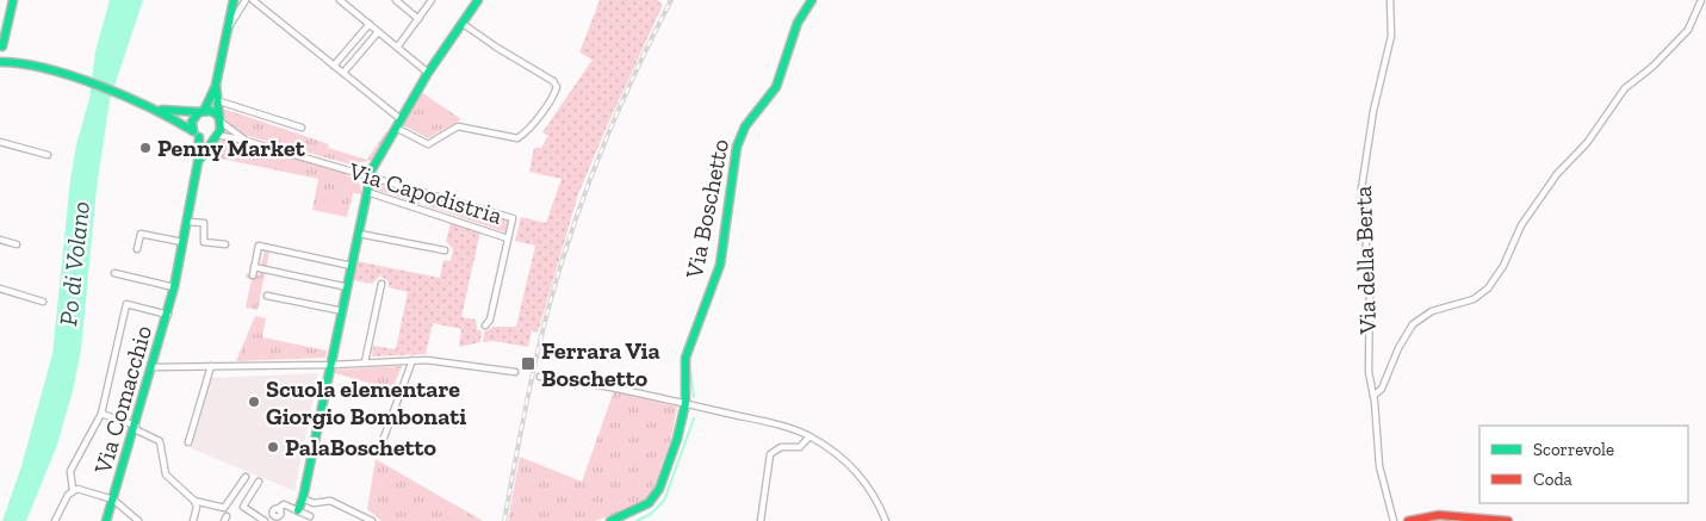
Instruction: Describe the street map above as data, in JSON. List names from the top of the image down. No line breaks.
{"streets":{"street":["Via Capodistria","Via Boschetto","Via della Berta","Via Comacchio"]},"crossings":[["Via Capodistria","Via Comacchio"]],"water":["Po di Volano"],"places":{"other":["Penny Market","Scuola elementare Giorgio Bombonati","PalaBoschetto"],"transit":["Ferrara Via Boschetto"]},"legend":["Scorrevole","Coda"]}
